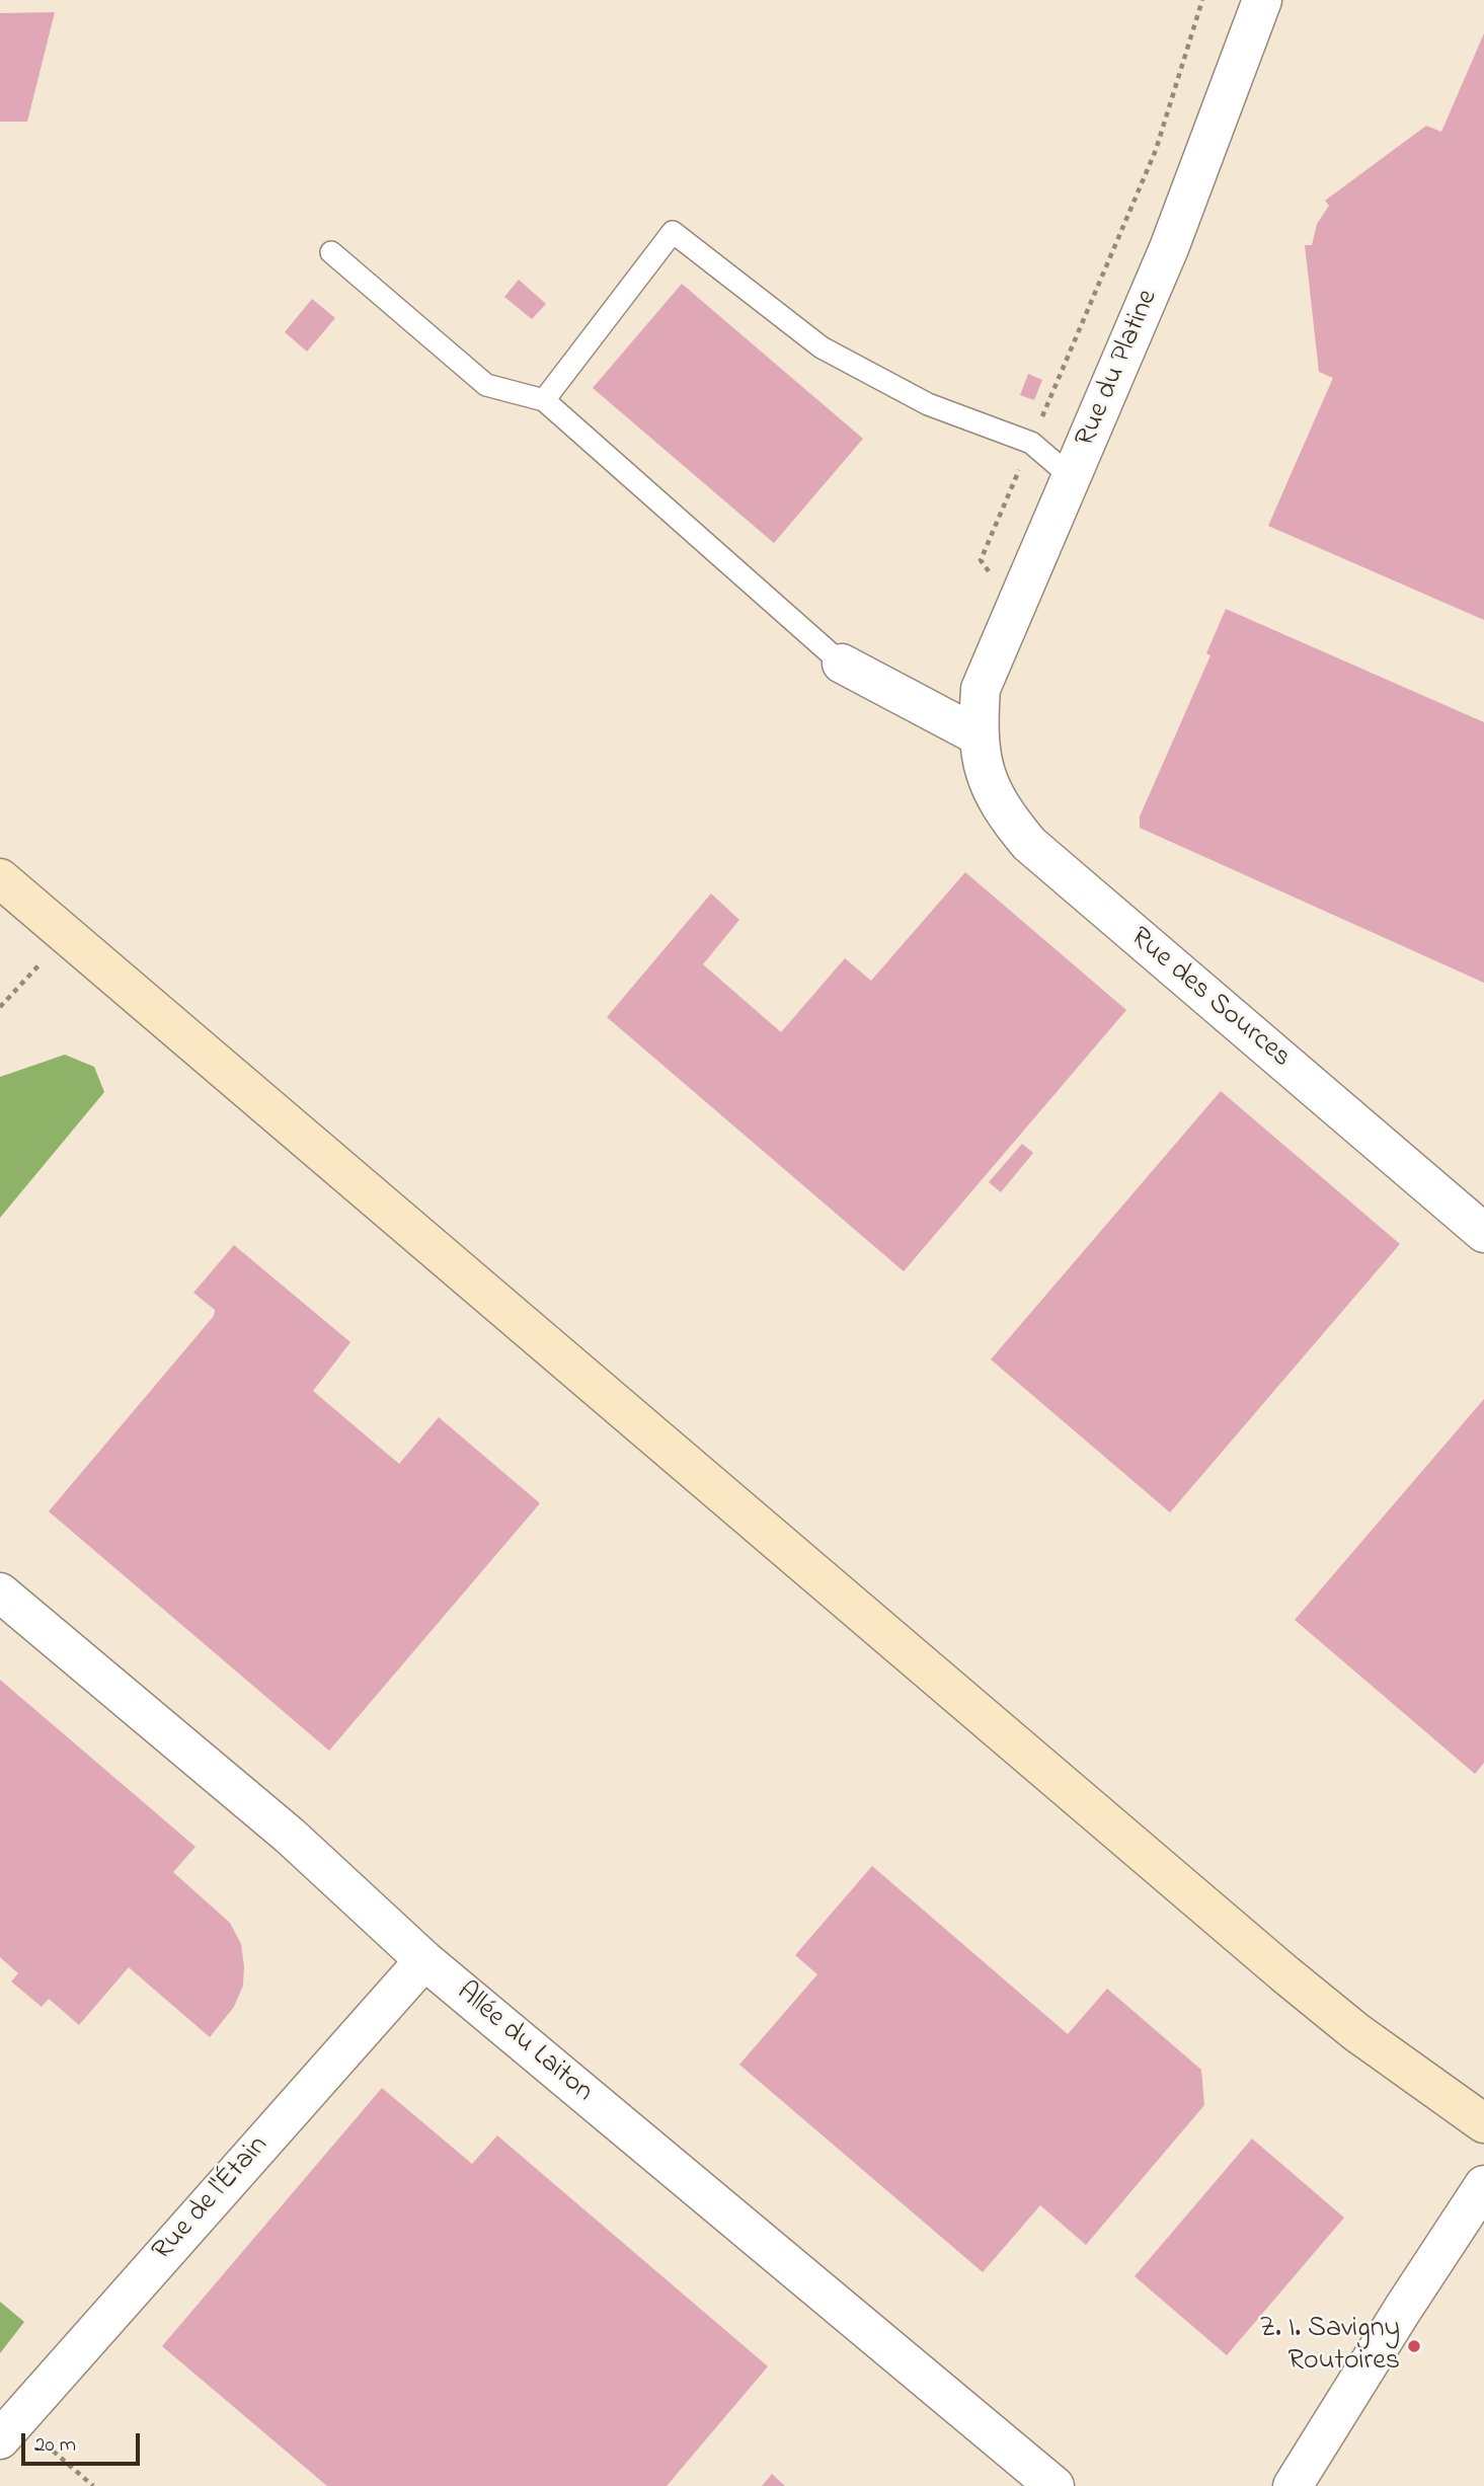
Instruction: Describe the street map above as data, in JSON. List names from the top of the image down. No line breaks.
{"streets":{"street":["Rue du Platine","Rue des Sources","Allée du Laiton","Rue de l'Étain"]},"crossings":[["Rue du Platine","Rue des Sources"],["Allée du Laiton","Rue de l'Étain"]],"places":["Z. I. Savigny Routoires"],"scale_bar":"20 m"}
